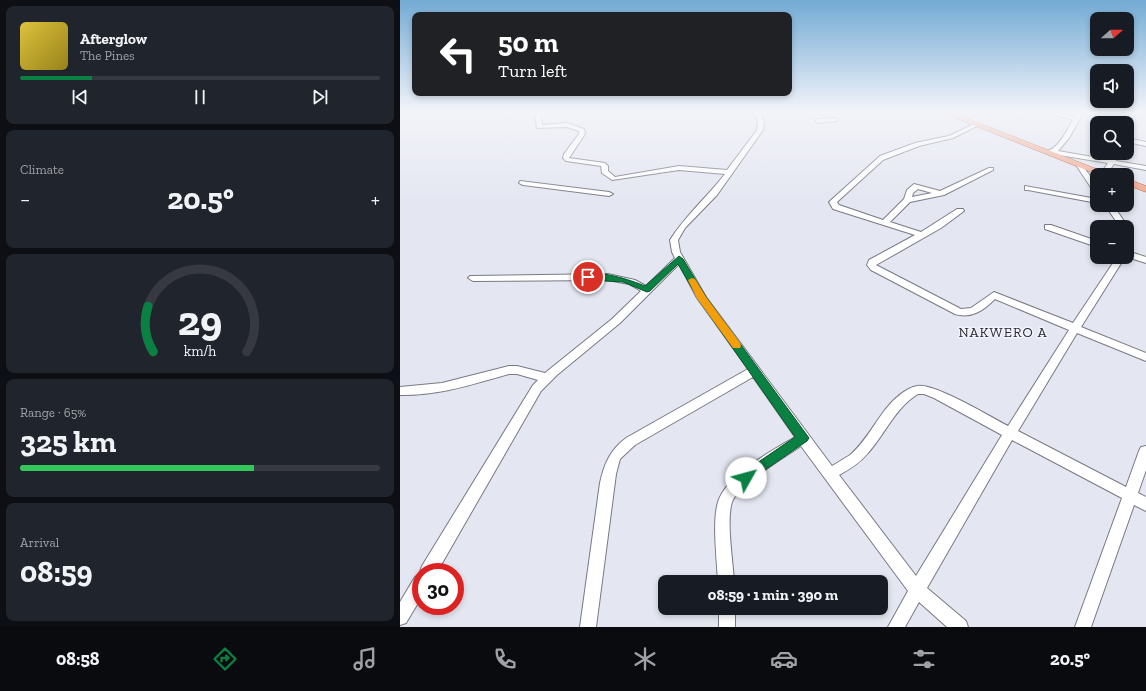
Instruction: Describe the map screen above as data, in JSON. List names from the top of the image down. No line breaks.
{"districts":["NAKWERO A"],"north":"right","page":{"map_buttons":["+","−"],"turn":["50 m","Turn left"],"song":["Afterglow","The Pines"],"tile":["Climate",["Range · 65%","325 km"],["Arrival","08:59"]],"heat":["−","20.5°","+"],"limit":"30","trip":"08:59 · 1 min · 390 m","tabs":["08:58","20.5°"],"gauge":["29","km/h"]}}
